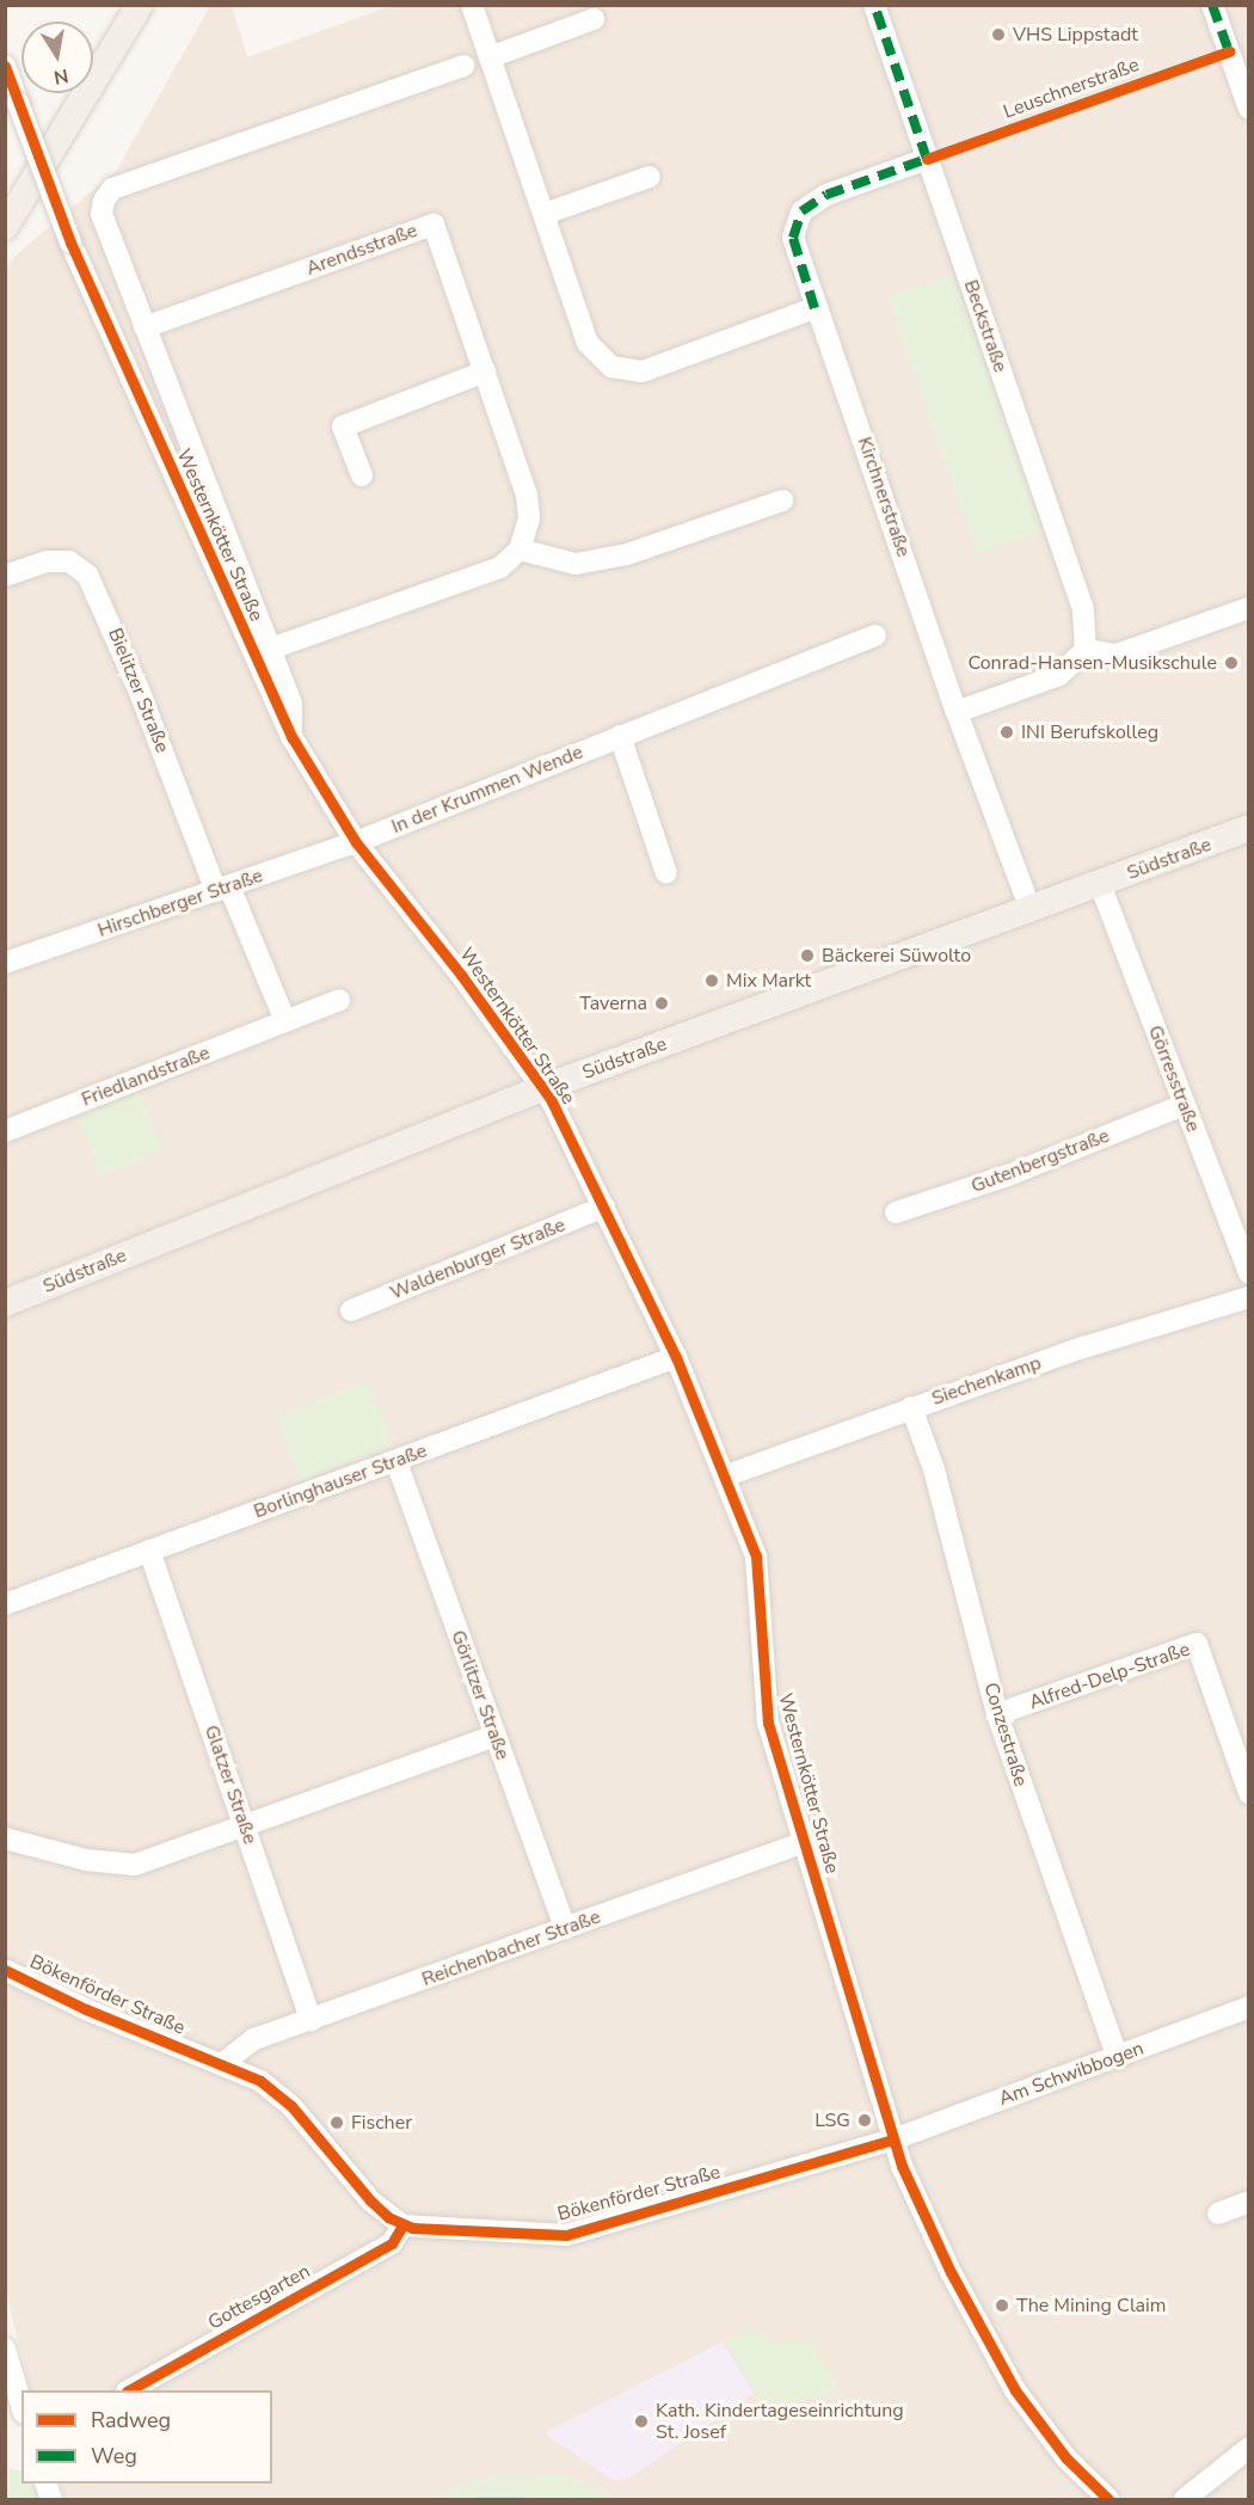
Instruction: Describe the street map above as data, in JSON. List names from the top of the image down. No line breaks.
{"streets":{"main road":["Südstraße"],"street":["Arendsstraße","Beckstraße","Kirchnerstraße","Westernkötter Straße","Bielitzer Straße","In der Krummen Wende","Hirschberger Straße","Friedlandstraße","Görresstraße","Gutenbergstraße","Waldenburger Straße","Siechenkamp","Borlinghauser Straße","Alfred-Delp-Straße","Görlitzer Straße","Conzestraße","Glatzer Straße","Reichenbacher Straße","Bökenförder Straße","Am Schwibbogen","Gottesgarten"],"cycle path":["Leuschnerstraße"]},"crossings":[["Arendsstraße","Westernkötter Straße"],["Beckstraße","Kirchnerstraße"],["Kirchnerstraße","Südstraße"],["Westernkötter Straße","In der Krummen Wende"],["Westernkötter Straße","Südstraße"],["Westernkötter Straße","Hirschberger Straße"],["Westernkötter Straße","Waldenburger Straße"],["Westernkötter Straße","Siechenkamp"],["Westernkötter Straße","Borlinghauser Straße"],["Westernkötter Straße","Reichenbacher Straße"],["Westernkötter Straße","Bökenförder Straße"],["Westernkötter Straße","Am Schwibbogen"],["Bielitzer Straße","Hirschberger Straße"],["In der Krummen Wende","Hirschberger Straße"],["Südstraße","Görresstraße"],["Görresstraße","Gutenbergstraße"],["Siechenkamp","Conzestraße"],["Borlinghauser Straße","Görlitzer Straße"],["Borlinghauser Straße","Glatzer Straße"],["Alfred-Delp-Straße","Conzestraße"],["Görlitzer Straße","Reichenbacher Straße"],["Conzestraße","Am Schwibbogen"],["Glatzer Straße","Reichenbacher Straße"],["Reichenbacher Straße","Bökenförder Straße"],["Bökenförder Straße","Am Schwibbogen"],["Bökenförder Straße","Gottesgarten"]],"places":["VHS Lippstadt","Conrad-Hansen-Musikschule","INI Berufskolleg","Bäckerei Süwolto","Mix Markt","Taverna","LSG","Fischer","The Mining Claim","Kath. Kindertageseinrichtung St. Josef"],"legend":["Radweg","Weg"],"north":"bottom"}
